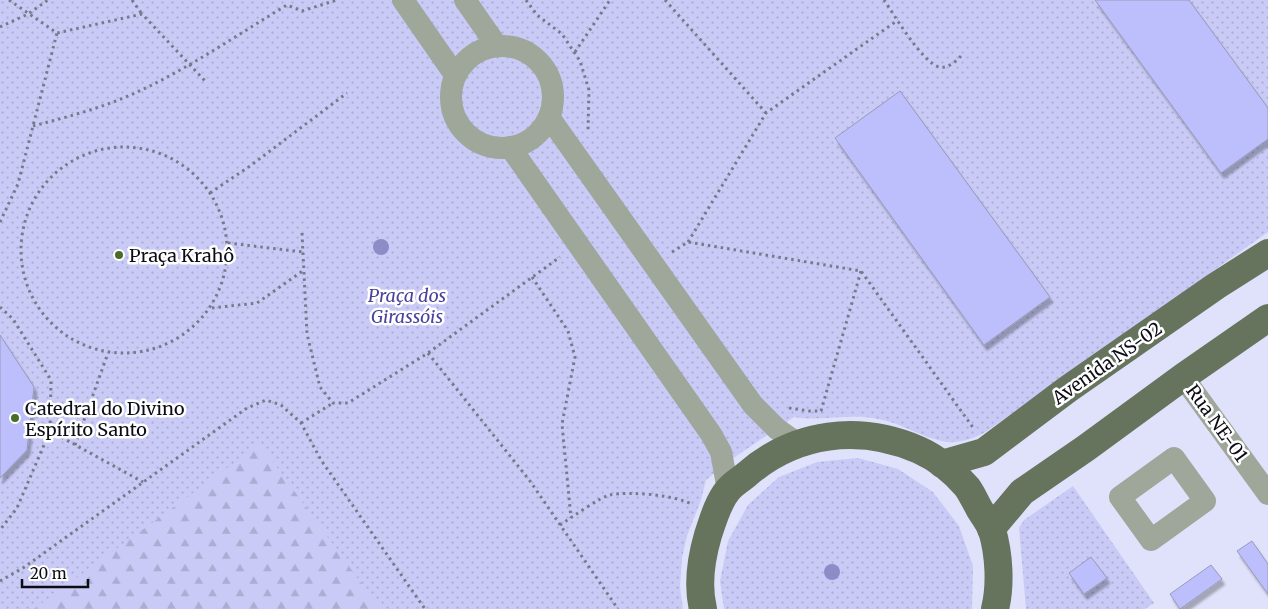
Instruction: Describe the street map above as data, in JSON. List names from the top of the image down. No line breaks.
{"streets":{"main road":["Avenida NS-02"],"street":["Rua NE-01"]},"parks":["Praça dos Girassóis"],"places":["Praça Krahô","Catedral do Divino Espírito Santo"],"scale_bar":"20 m"}
